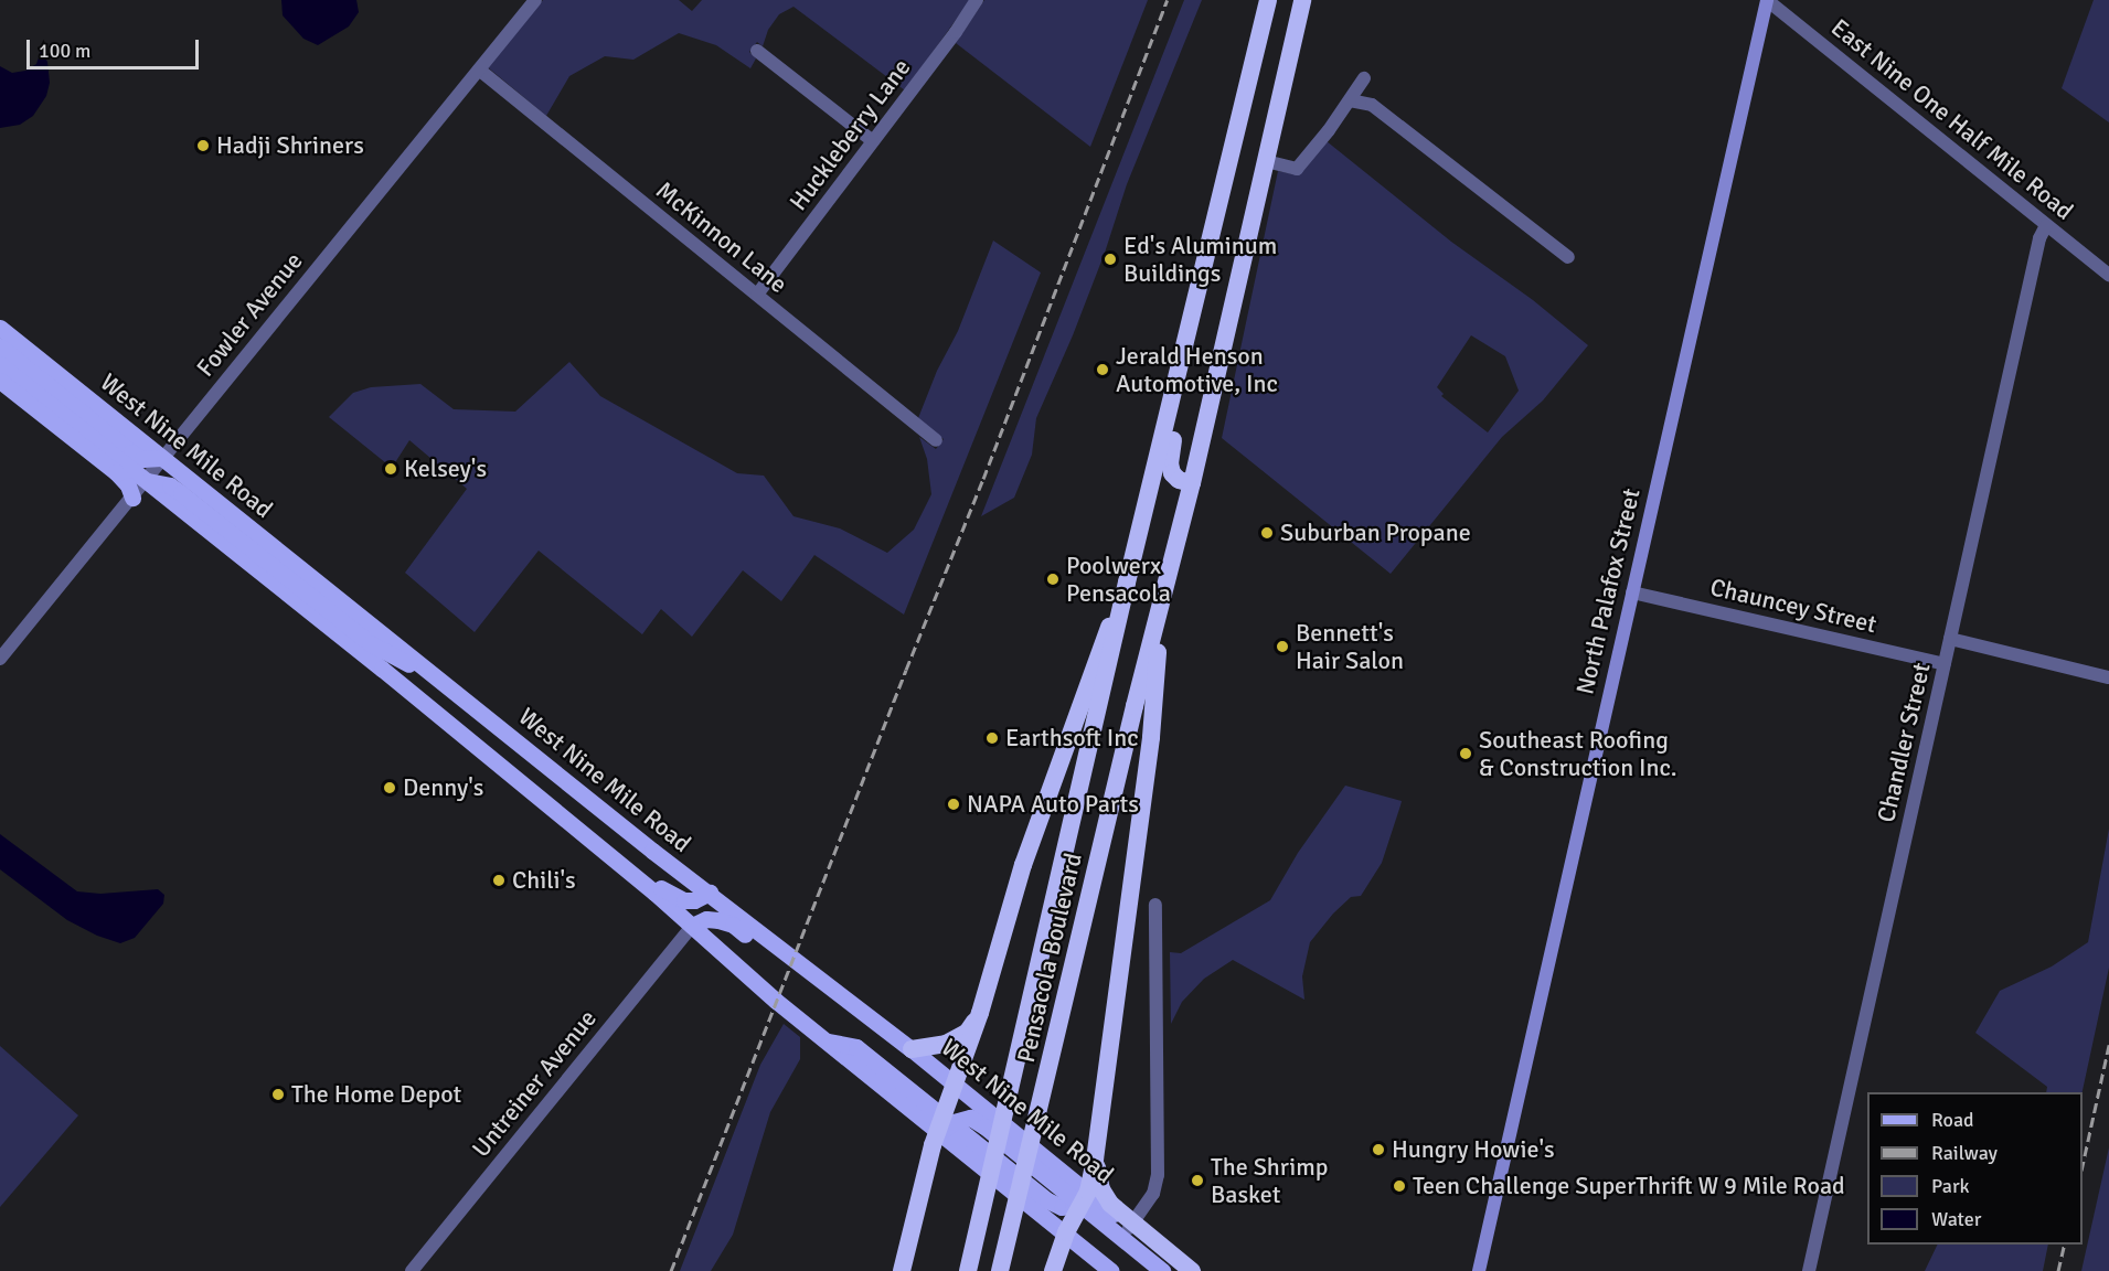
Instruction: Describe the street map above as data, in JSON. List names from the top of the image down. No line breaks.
{"streets":{"highway":["Pensacola Boulevard"],"main road":["West Nine Mile Road","North Palafox Street"],"street":["East Nine One Half Mile Road","Huckleberry Lane","McKinnon Lane","Fowler Avenue","Chauncey Street","Chandler Street","Untreiner Avenue"]},"crossings":[["East Nine One Half Mile Road","North Palafox Street"],["East Nine One Half Mile Road","Chandler Street"],["Huckleberry Lane","McKinnon Lane"],["McKinnon Lane","Fowler Avenue"],["Fowler Avenue","West Nine Mile Road"],["North Palafox Street","Chauncey Street"],["Chauncey Street","Chandler Street"]],"places":["Hadji Shriners","Ed's Aluminum Buildings","Jerald Henson Automotive, Inc","Kelsey's","Suburban Propane","Poolwerx Pensacola","Bennett's Hair Salon","Earthsoft Inc","Southeast Roofing & Construction Inc.","Denny's","NAPA Auto Parts","Chili's","The Home Depot","Hungry Howie's","The Shrimp Basket","Teen Challenge SuperThrift W 9 Mile Road"],"legend":["Road","Railway","Park","Water"],"scale_bar":"100 m"}
